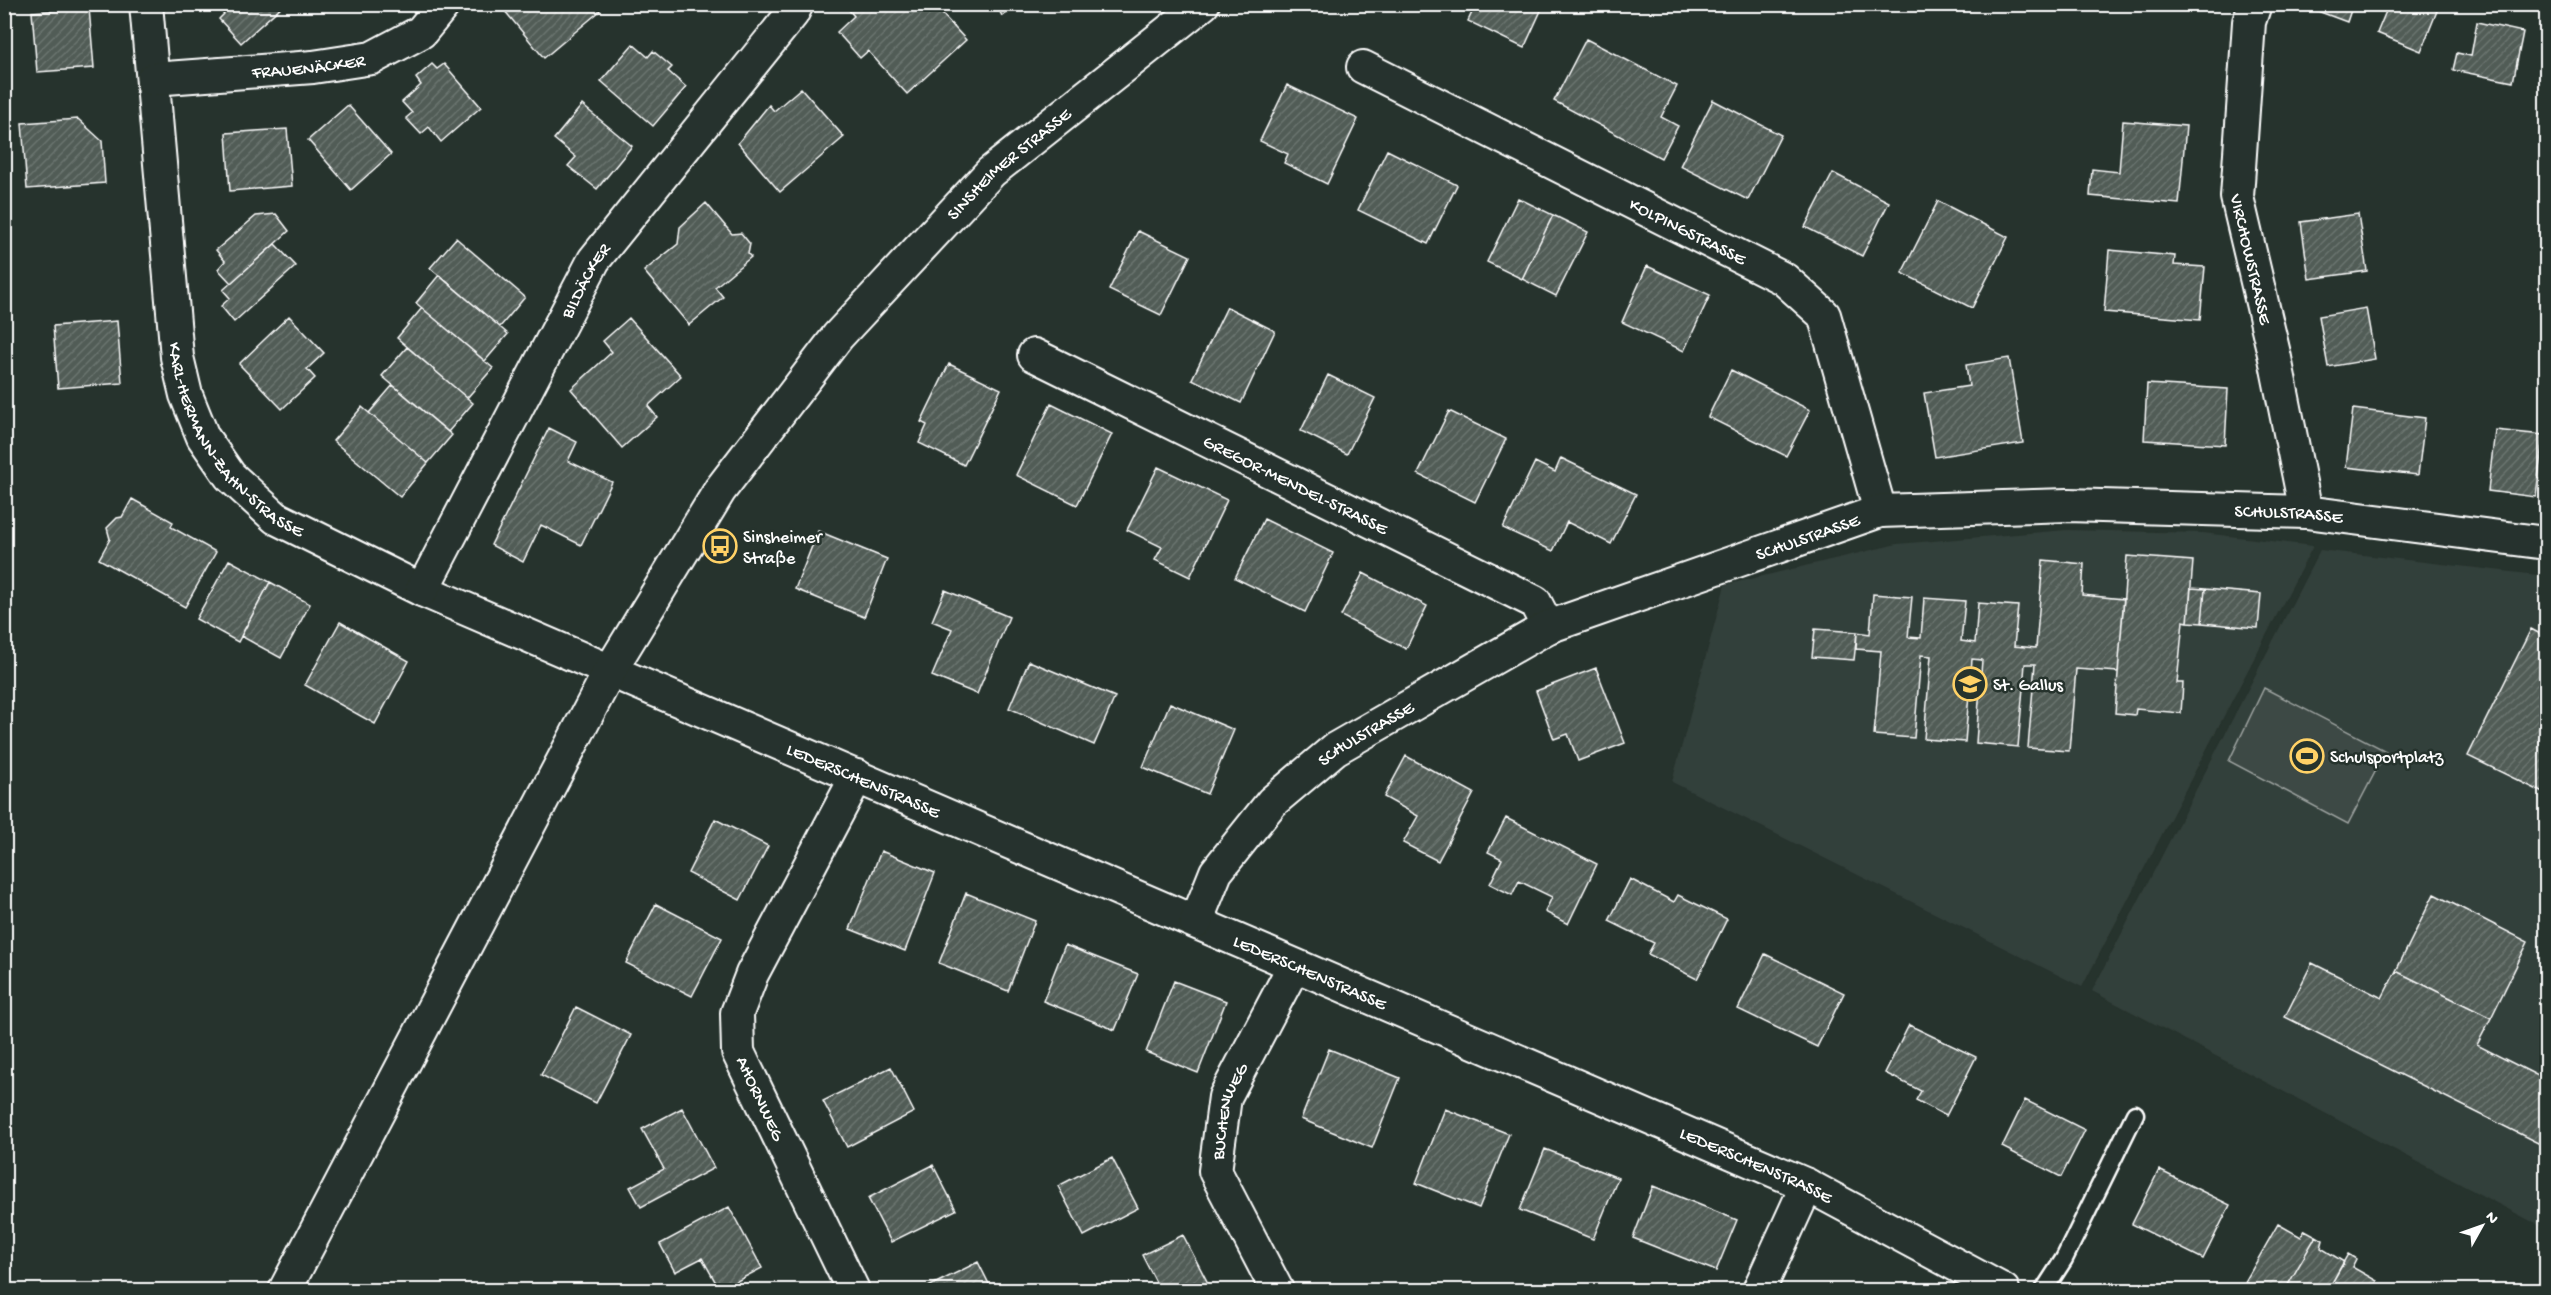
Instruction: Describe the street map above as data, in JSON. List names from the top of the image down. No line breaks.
{"streets":{"street":["FRAUENÄCKER","SINSHEIMER STRASSE","KOLPINGSTRASSE","VIRCHOWSTRASSE","BILDÄCKER","KARL-HERMANN-ZAHN-STRASSE","GREGOR-MENDEL-STRASSE","SCHULSTRASSE","LEDERSCHENSTRASSE","AHORNWEG","BUCHENWEG"]},"crossings":[["FRAUENÄCKER","KARL-HERMANN-ZAHN-STRASSE"],["SINSHEIMER STRASSE","KARL-HERMANN-ZAHN-STRASSE"],["SINSHEIMER STRASSE","LEDERSCHENSTRASSE"],["KOLPINGSTRASSE","SCHULSTRASSE"],["VIRCHOWSTRASSE","SCHULSTRASSE"],["BILDÄCKER","KARL-HERMANN-ZAHN-STRASSE"],["KARL-HERMANN-ZAHN-STRASSE","LEDERSCHENSTRASSE"],["GREGOR-MENDEL-STRASSE","SCHULSTRASSE"],["SCHULSTRASSE","LEDERSCHENSTRASSE"],["LEDERSCHENSTRASSE","AHORNWEG"],["LEDERSCHENSTRASSE","BUCHENWEG"]],"places":{"bus stop":["Sinsheimer Straße"],"school or university":["St. Gallus"],"sports":["Schulsportplatz"]},"north":"top right"}
